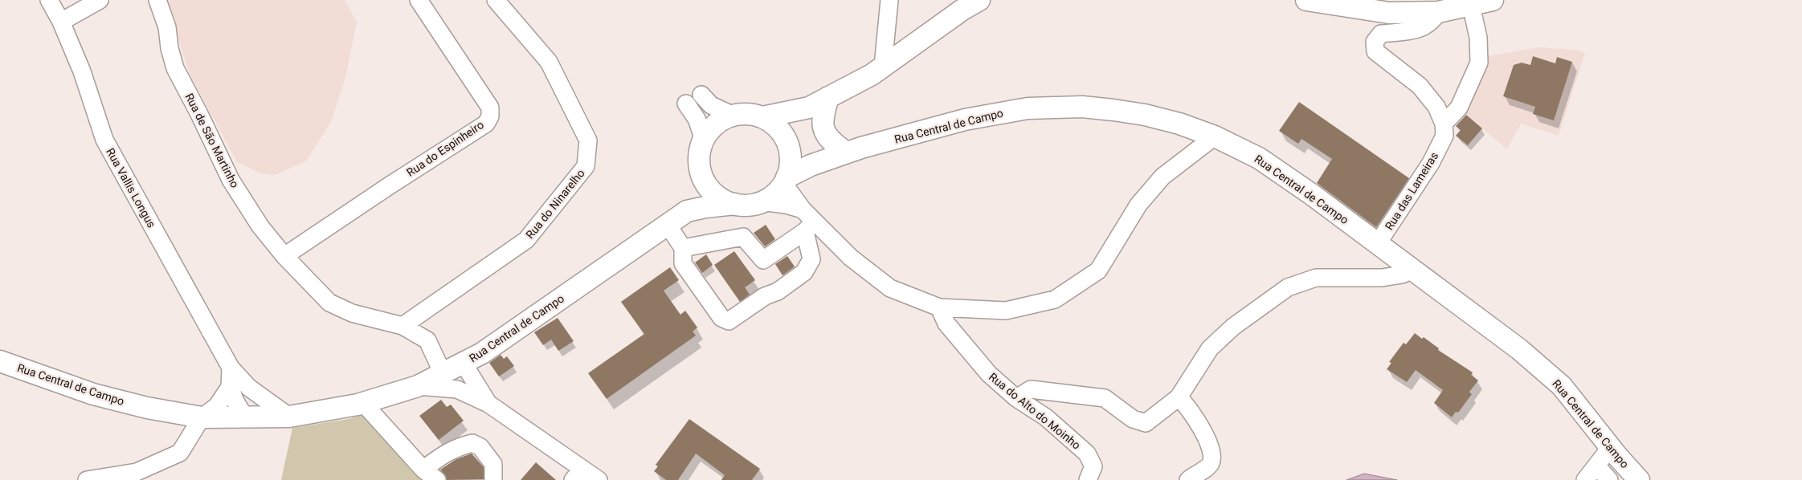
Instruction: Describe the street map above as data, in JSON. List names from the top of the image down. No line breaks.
{"streets":{"main road":["Rua Central de Campo"],"street":["Rua de São Martinho","Rua do Espinheiro","Rua Vallis Longus","Rua das Lameiras","Rua do Ninarelho","Rua do Alto do Moinho"]},"crossings":[["Rua Central de Campo","Rua de São Martinho"],["Rua Central de Campo","Rua Vallis Longus"],["Rua Central de Campo","Rua das Lameiras"],["Rua de São Martinho","Rua do Espinheiro"],["Rua de São Martinho","Rua do Ninarelho"]]}
